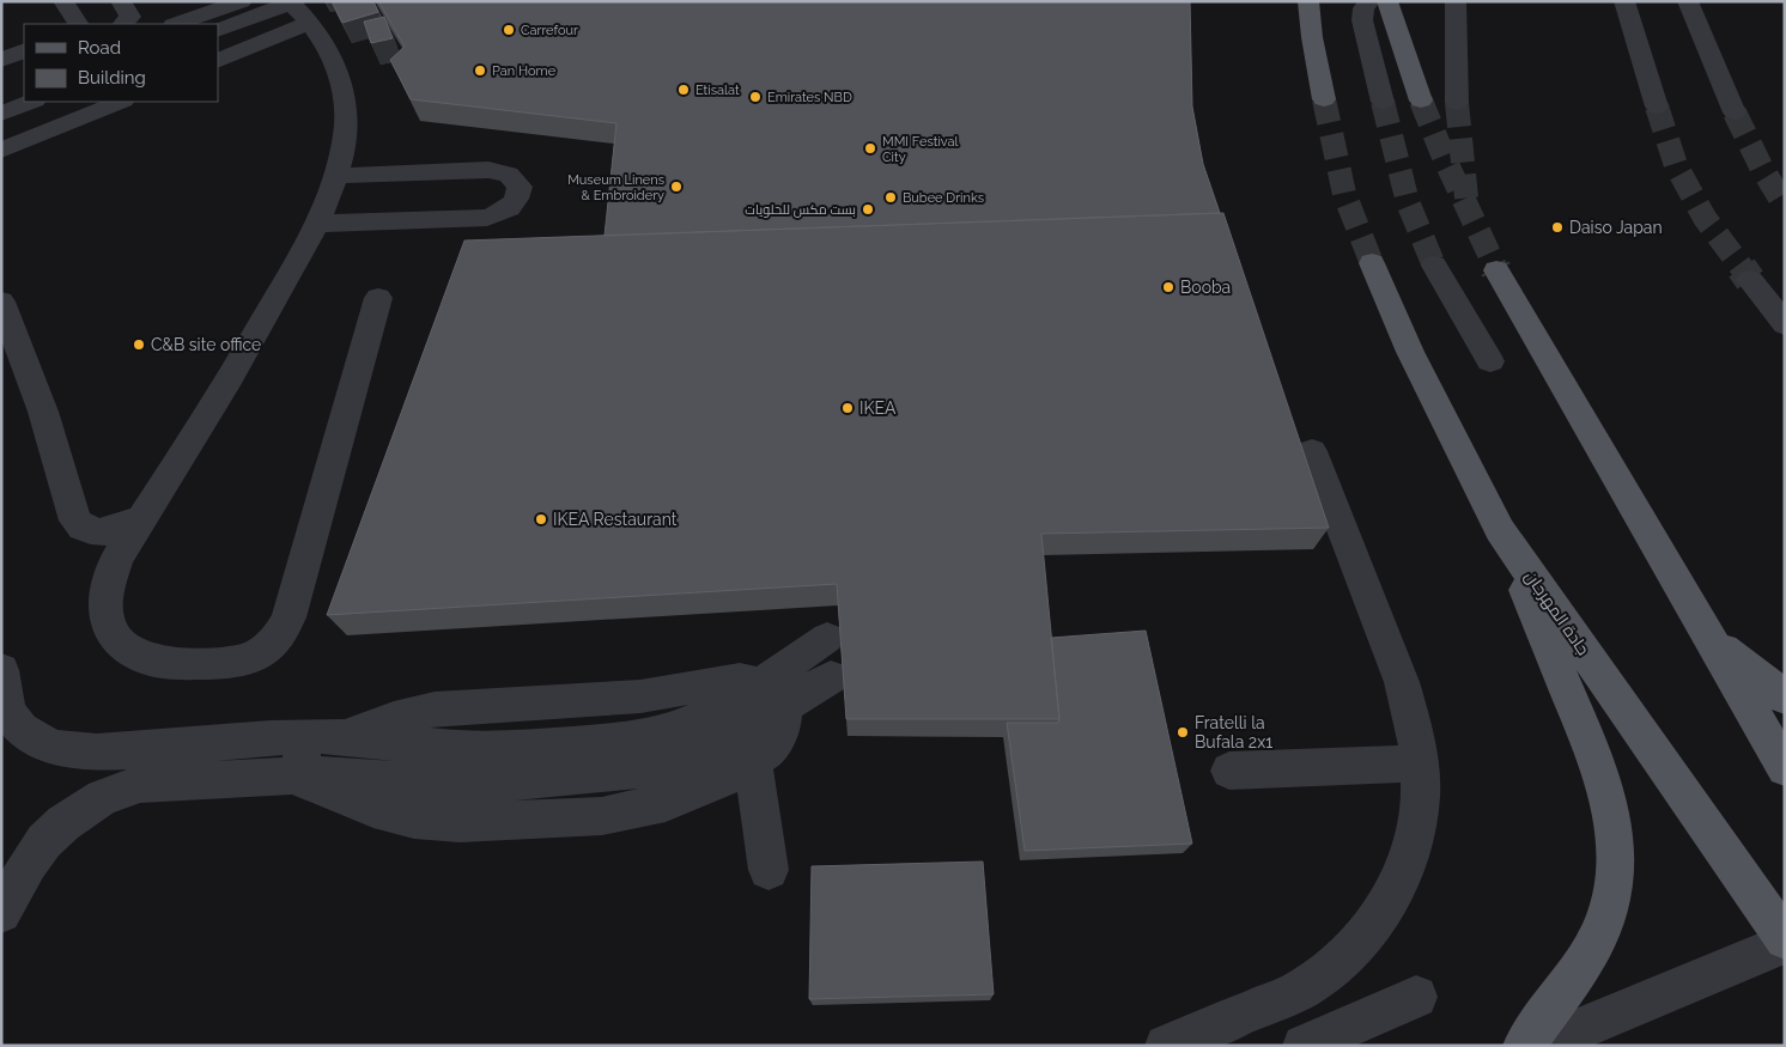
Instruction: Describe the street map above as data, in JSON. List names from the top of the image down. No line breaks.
{"streets":{"main road":["جادة المهرجان"]},"places":["Carrefour","Pan Home","Etisalat","Emirates NBD","MMI Festival City","Museum Linens & Embroidery","Bubee Drinks","بست مكس للحلويات","Daiso Japan","Booba","C&B site office","IKEA","IKEA Restaurant","Fratelli la Bufala 2x1"],"legend":["Road","Building"]}
